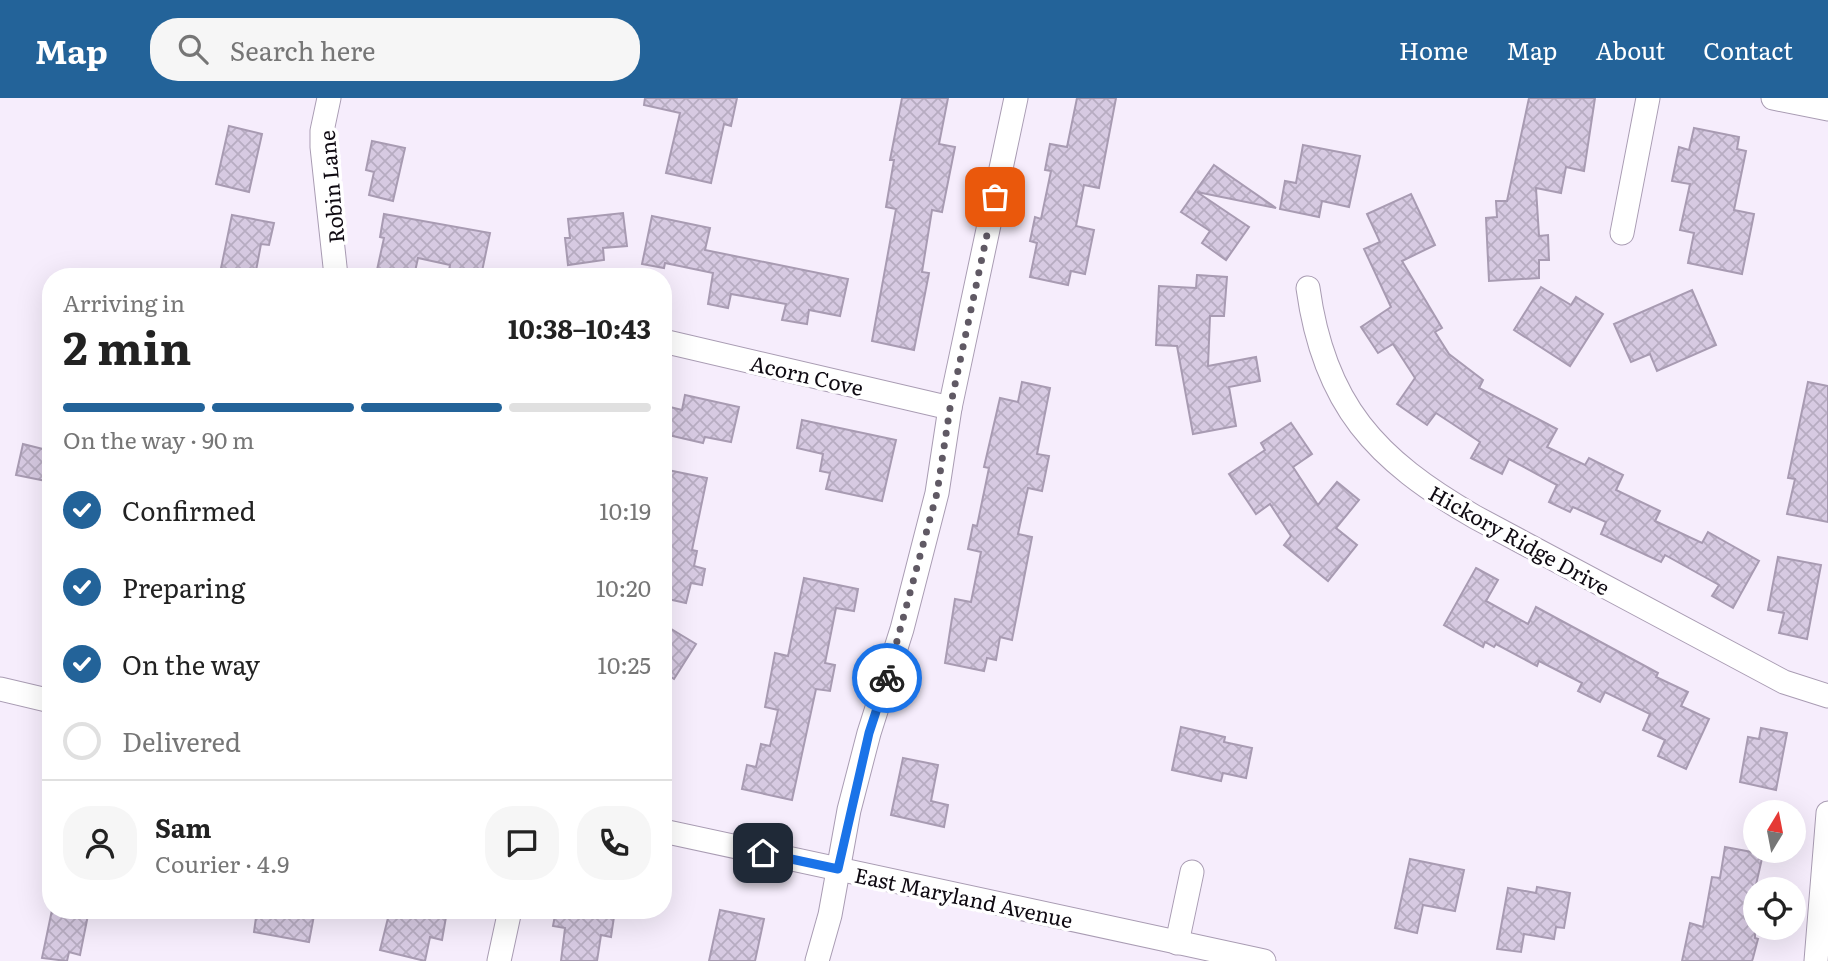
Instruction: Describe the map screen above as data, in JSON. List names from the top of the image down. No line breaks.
{"streets":{"street":["Robin Lane","Acorn Cove","Hickory Ridge Drive","East Maryland Avenue"]},"north":"top","page":{"header":"Map","search":"Search here","nav":["Home","Map","About","Contact"],"heading":["2 min","Arriving in","10:38–10:43"],"panel":["Sam","Courier · 4.9"],"bar":"On the way · 90 m","list":[["Confirmed","10:19"],["Preparing","10:20"],["On the way","10:25"],"Delivered"]}}
